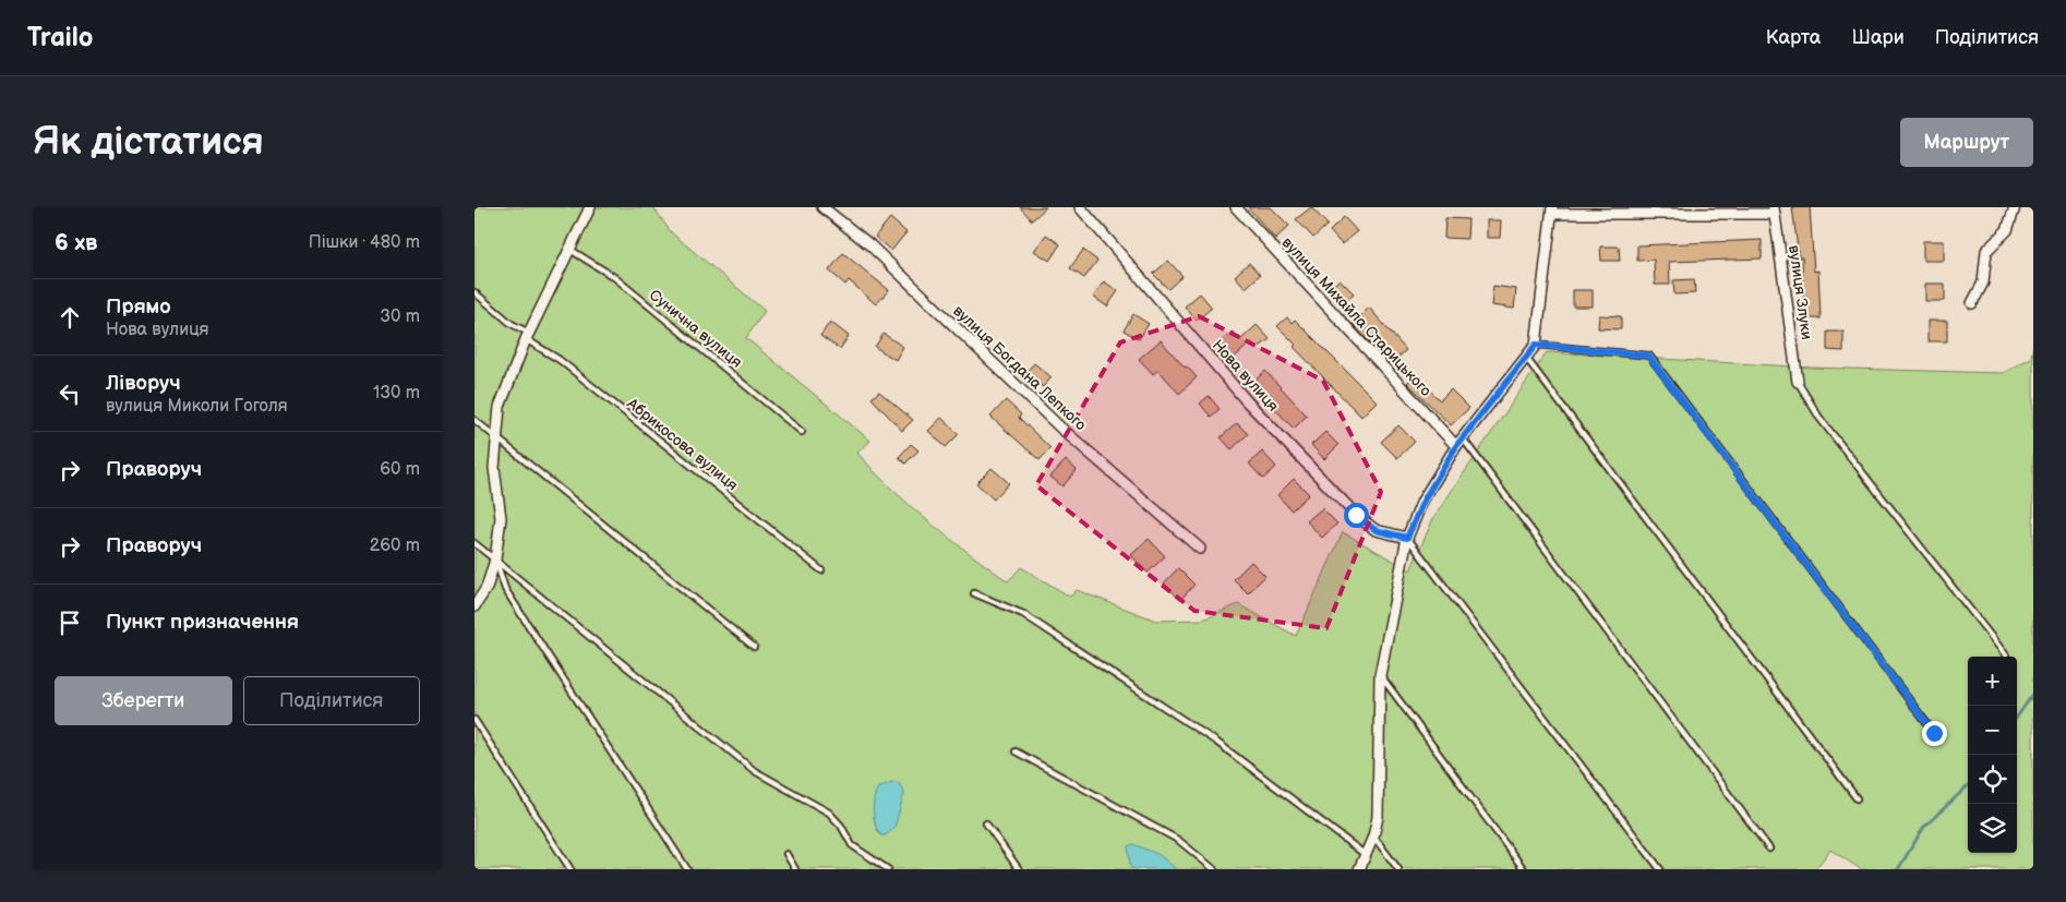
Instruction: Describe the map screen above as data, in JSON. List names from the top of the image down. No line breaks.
{"streets":{"street":["вулиця Злуки","вулиця Михайла Старицького","вулиця Богдана Лепкого","Нова вулиця"],"lane":["Сунична вулиця","Абрикосова вулиця"]},"page":{"header":"Trailo","nav":["Карта","Шари","Поділитися"],"buttons":["Маршрут",["Зберегти","Поділитися"]],"title":"Як дістатися","heading":["6 хв","Пішки · 480 m"],"list":[["Прямо","Нова вулиця","30 m"],["Ліворуч","вулиця Миколи Гоголя","130 m"],["Праворуч","60 m"],["Праворуч","260 m"],"Пункт призначення"],"map_buttons":["+","−"]}}
